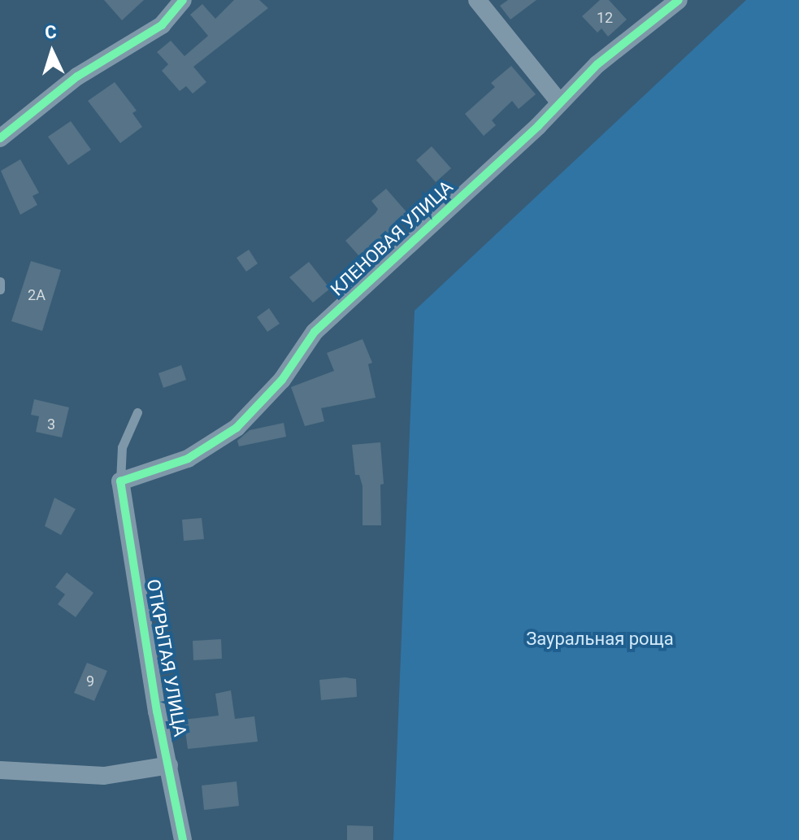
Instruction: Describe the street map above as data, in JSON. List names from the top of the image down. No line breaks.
{"streets":{"street":["КЛЕНОВАЯ УЛИЦА","ОТКРЫТАЯ УЛИЦА"]},"crossings":[["КЛЕНОВАЯ УЛИЦА","ОТКРЫТАЯ УЛИЦА"]],"parks":["Зауральная роща"],"house_numbers":["12","2А","3","9"],"north":"top"}
